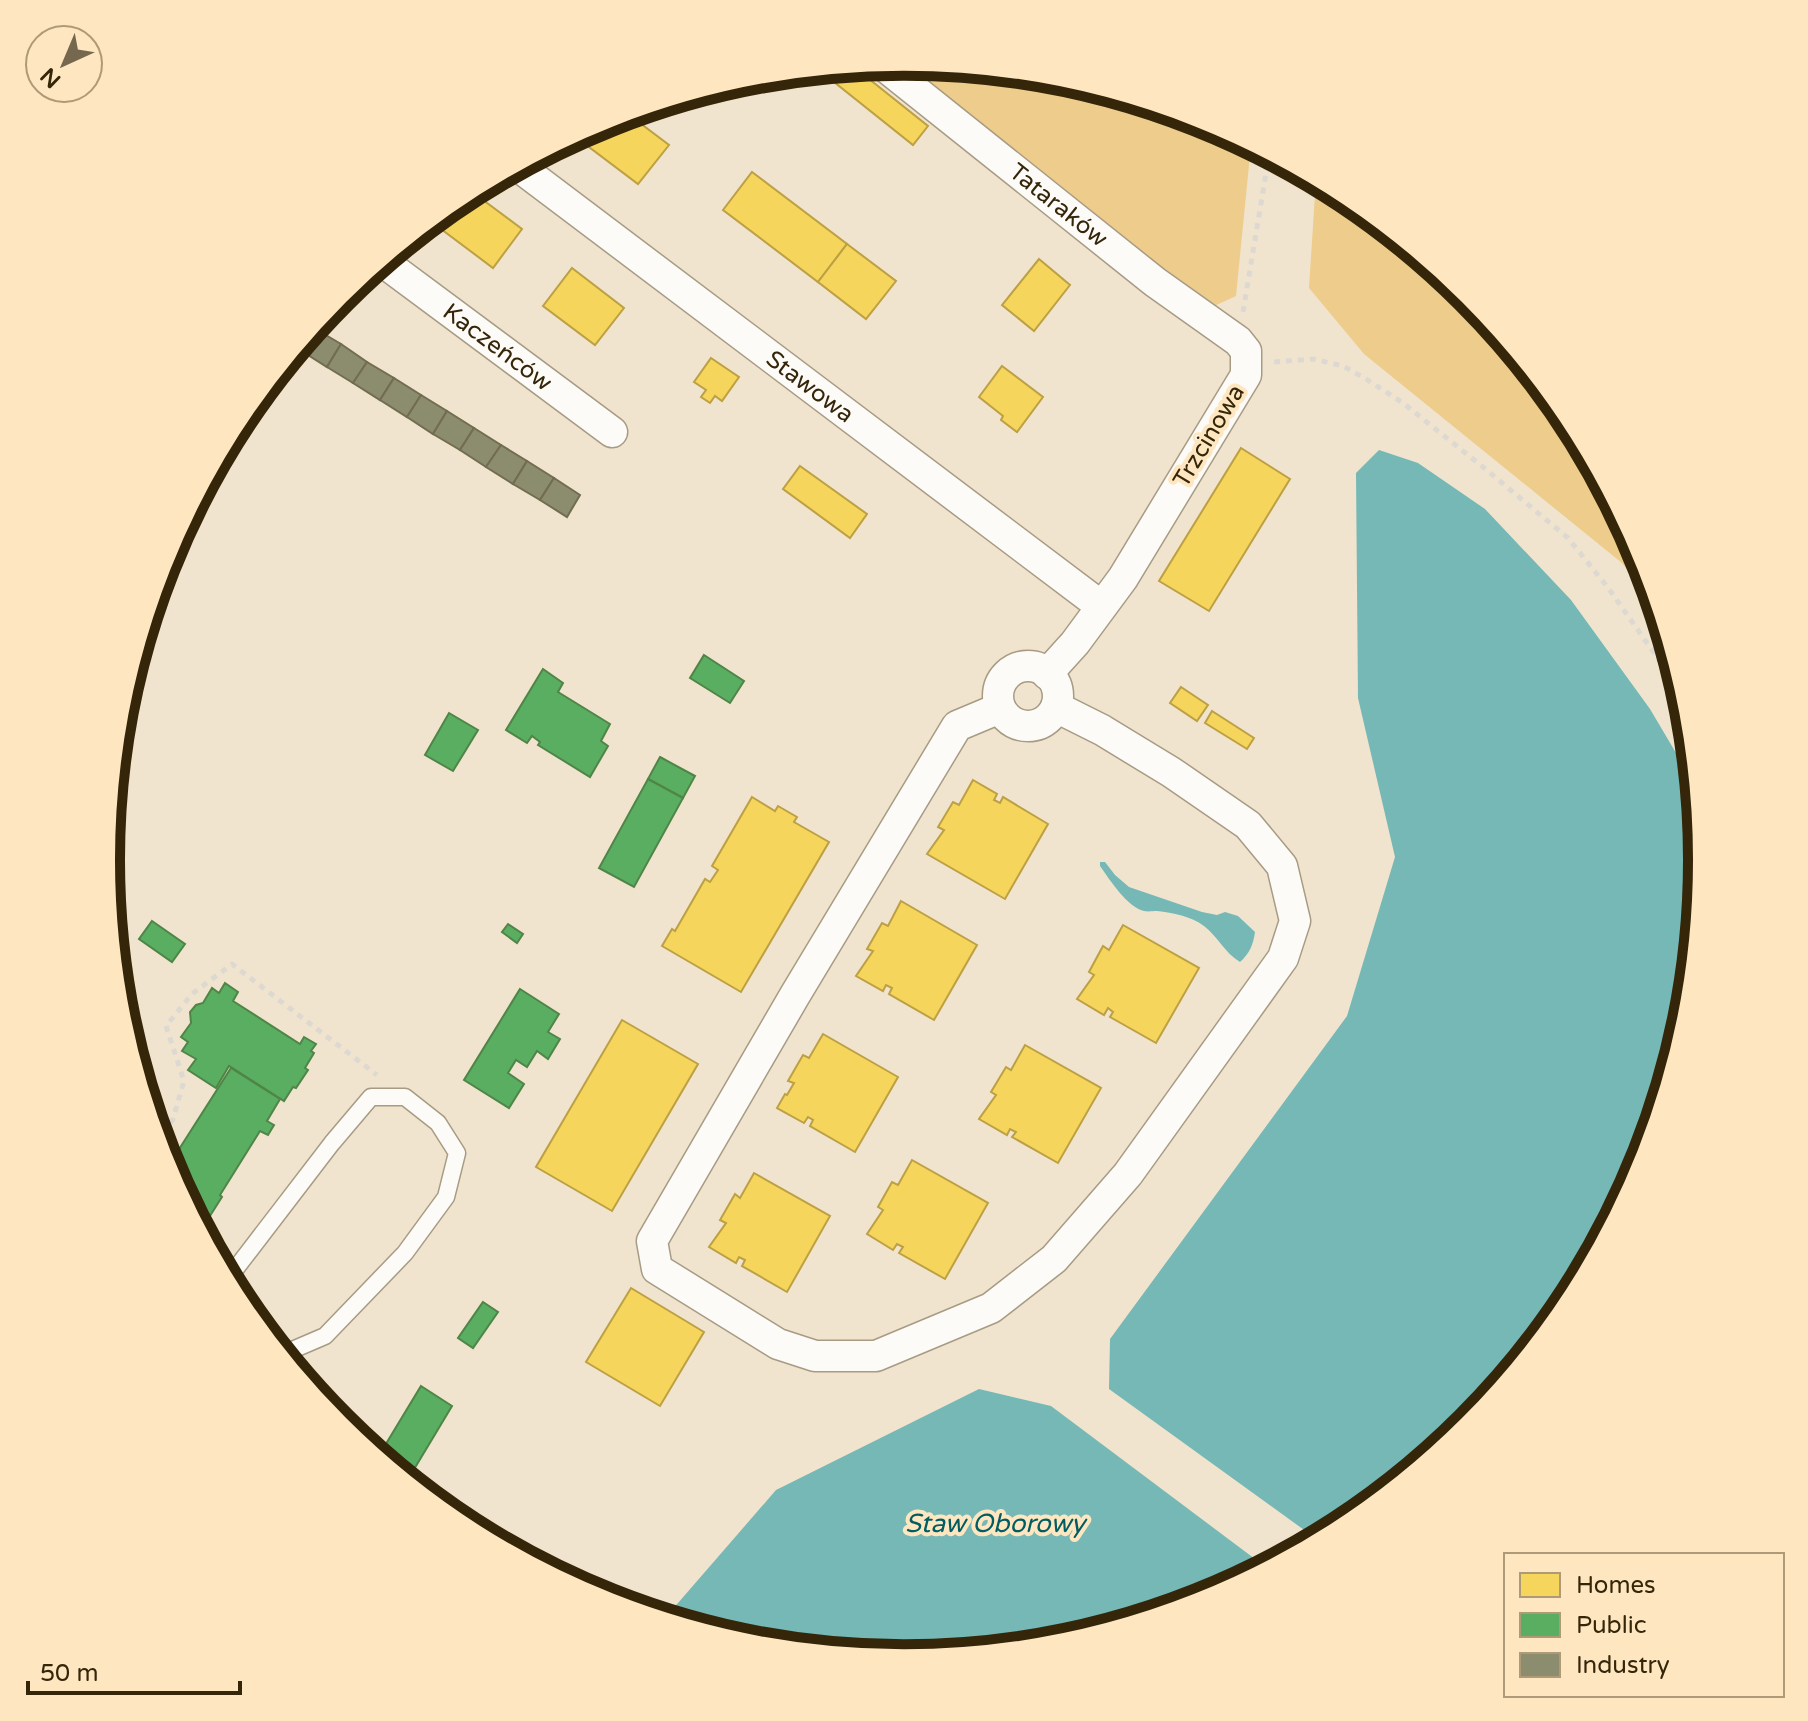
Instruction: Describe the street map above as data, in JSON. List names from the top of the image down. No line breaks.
{"streets":{"street":["Tataraków","Kaczeńców","Stawowa","Trzcinowa"]},"crossings":[["Tataraków","Trzcinowa"],["Stawowa","Trzcinowa"]],"water":["Staw Oborowy"],"legend":["Homes","Public","Industry"],"scale_bar":"50 m","north":"bottom left"}
